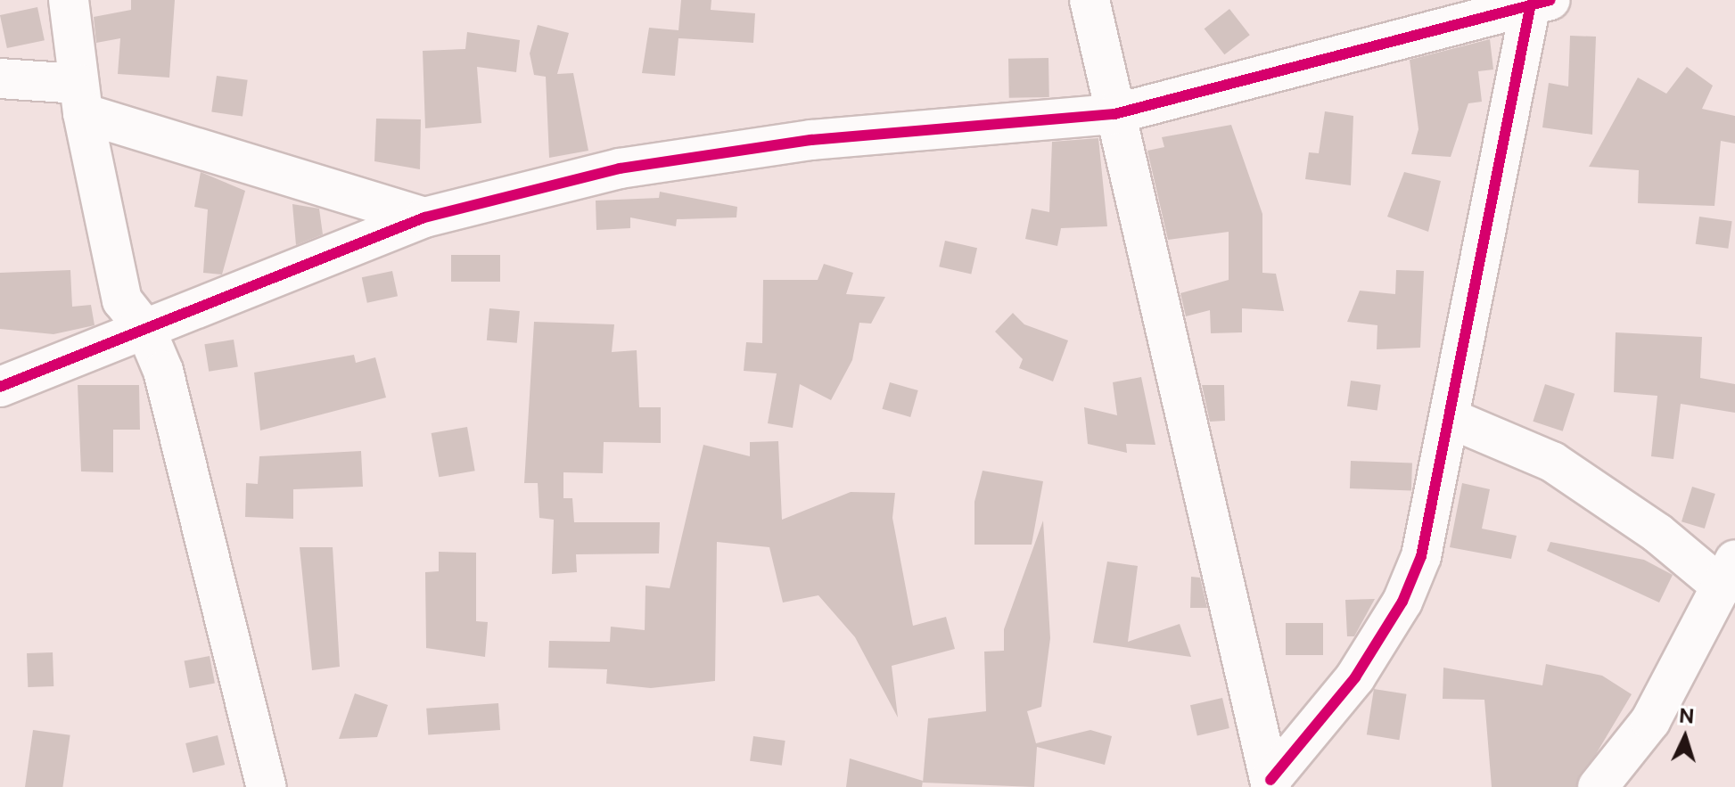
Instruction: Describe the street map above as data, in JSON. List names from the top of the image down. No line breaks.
{"north":"top"}
